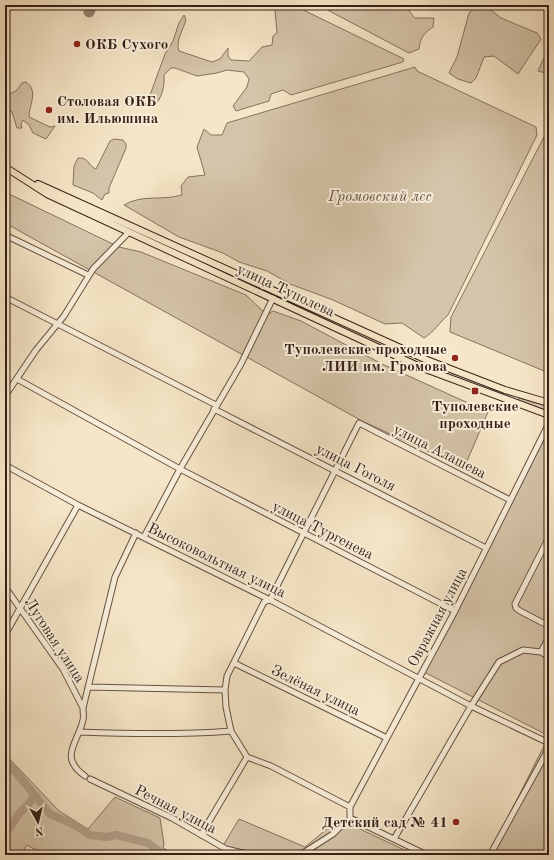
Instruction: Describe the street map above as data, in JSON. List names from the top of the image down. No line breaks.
{"streets":{"main road":["улица Туполева"],"street":["улица Алашева","улица Гоголя","улица Тургенева","Высоковольтная улица","Овражная улица","Луговая улица","Зелёная улица","Речная улица"]},"crossings":[["улица Алашева","улица Гоголя"],["улица Алашева","Овражная улица"],["улица Гоголя","Овражная улица"],["улица Тургенева","Овражная улица"],["Высоковольтная улица","Овражная улица"],["Высоковольтная улица","Речная улица"],["Овражная улица","Зелёная улица"],["Луговая улица","Речная улица"]],"parks":["Громовский лес"],"places":{"other":["ОКБ Сухого","Столовая ОКБ им. Ильюшина","Туполевские проходные ЛИИ им. Громова","Детский сад № 41"],"transit":["Туполевские проходные"]},"north":"bottom"}
